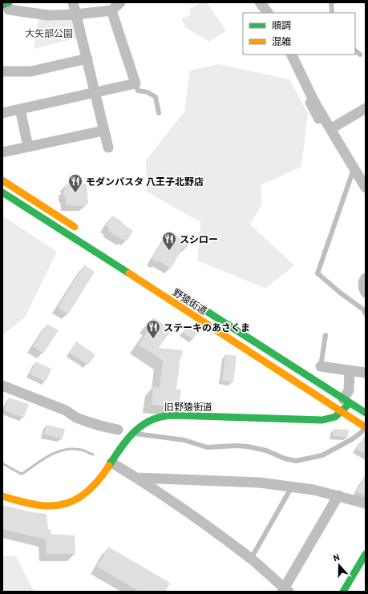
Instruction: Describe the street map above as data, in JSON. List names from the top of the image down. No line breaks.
{"streets":{"main road":["野猿街道","旧野猿街道"]},"crossings":[["野猿街道","旧野猿街道"]],"parks":["大矢部公園"],"places":{"restaurant":["モダンパスタ 八王子北野店","スシロー","ステーキのあさくま"]},"legend":["順調","混雑"],"north":"top"}
